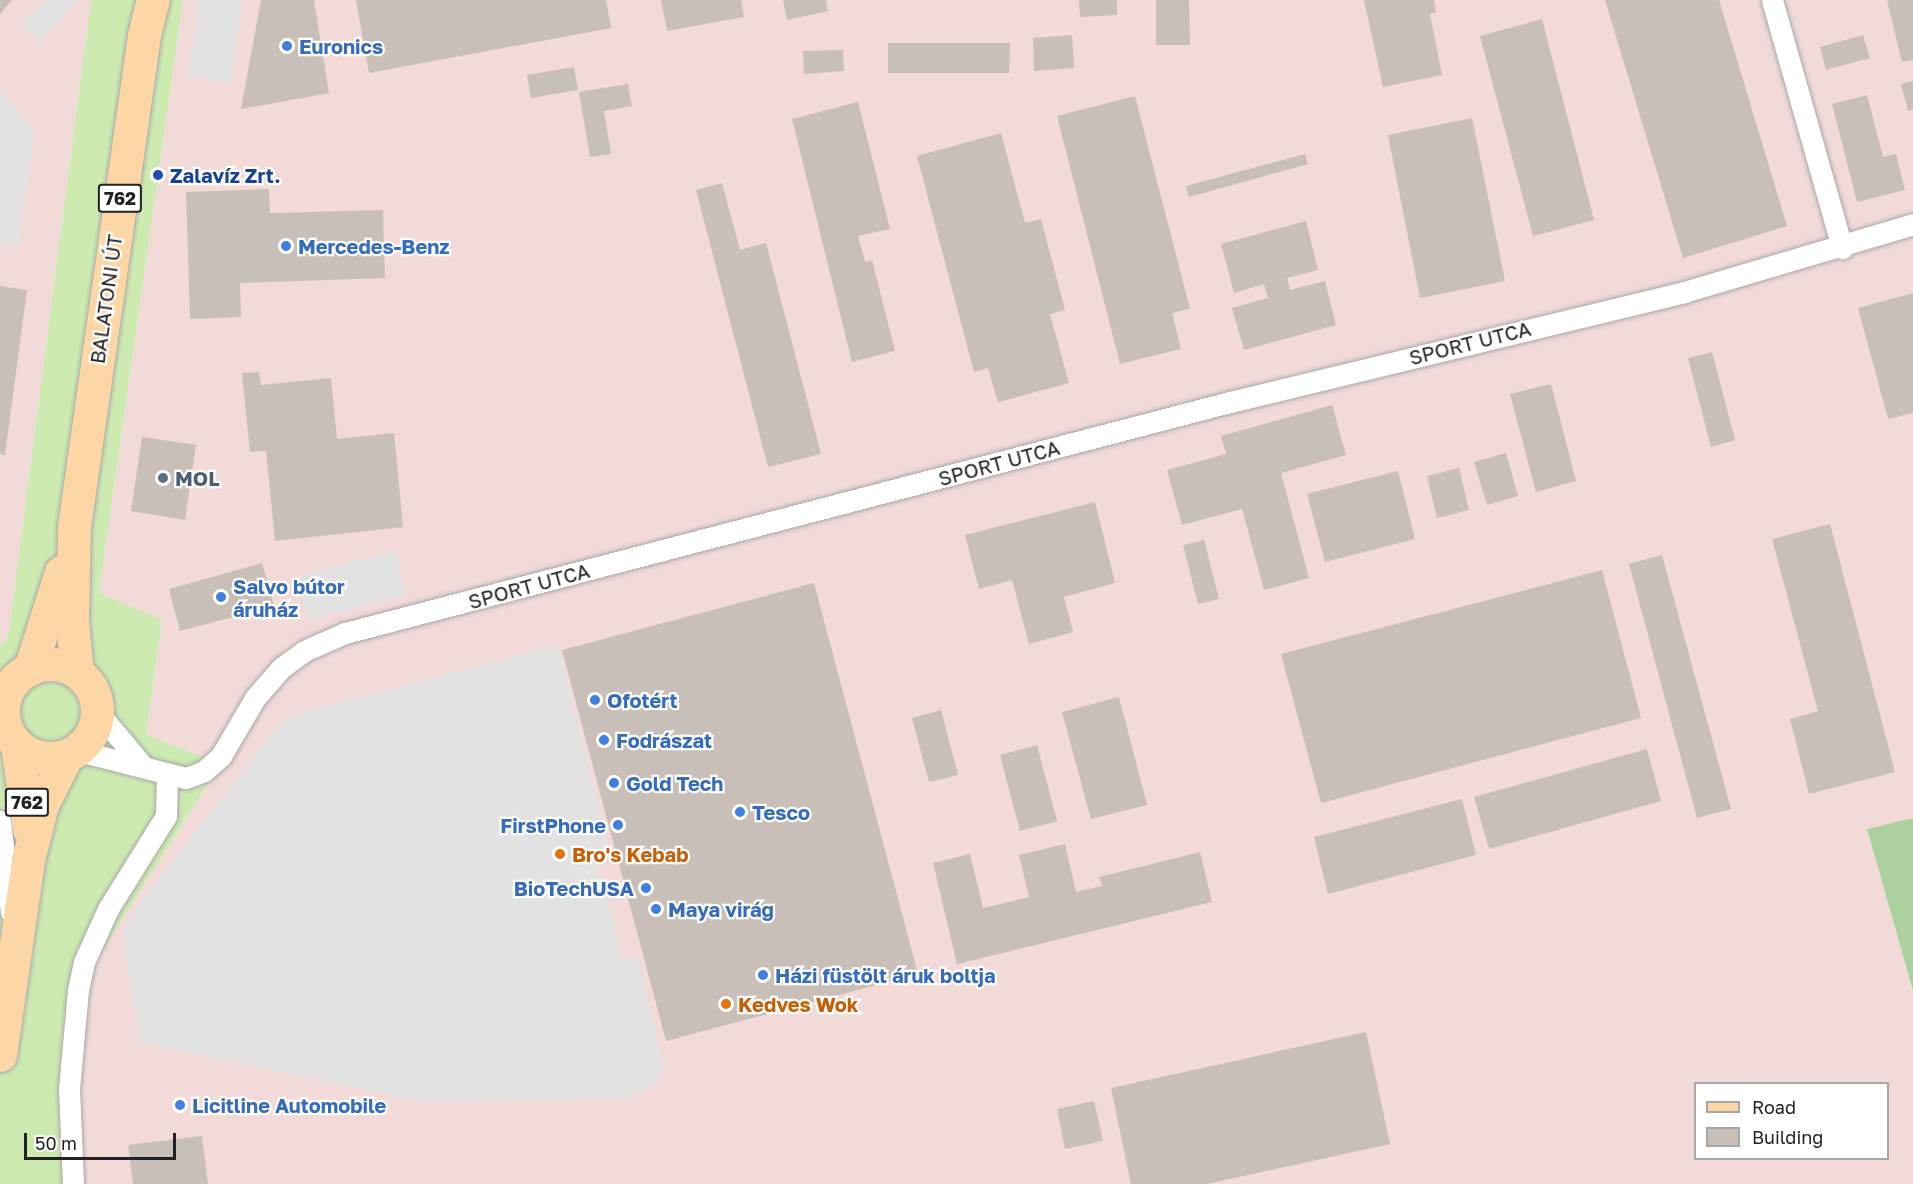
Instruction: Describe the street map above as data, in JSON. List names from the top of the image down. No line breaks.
{"streets":{"main road":["762","BALATONI ÚT"],"street":["SPORT UTCA"]},"places":["Euronics","Zalavíz Zrt.","Mercedes-Benz","MOL","Salvo bútor áruház","Ofotért","Fodrászat","Gold Tech","Tesco","FirstPhone","Bro's Kebab","BioTechUSA","Maya virág","Házi füstölt áruk boltja","Kedves Wok","Licitline Automobile"],"legend":["Road","Building"],"scale_bar":"50 m"}
